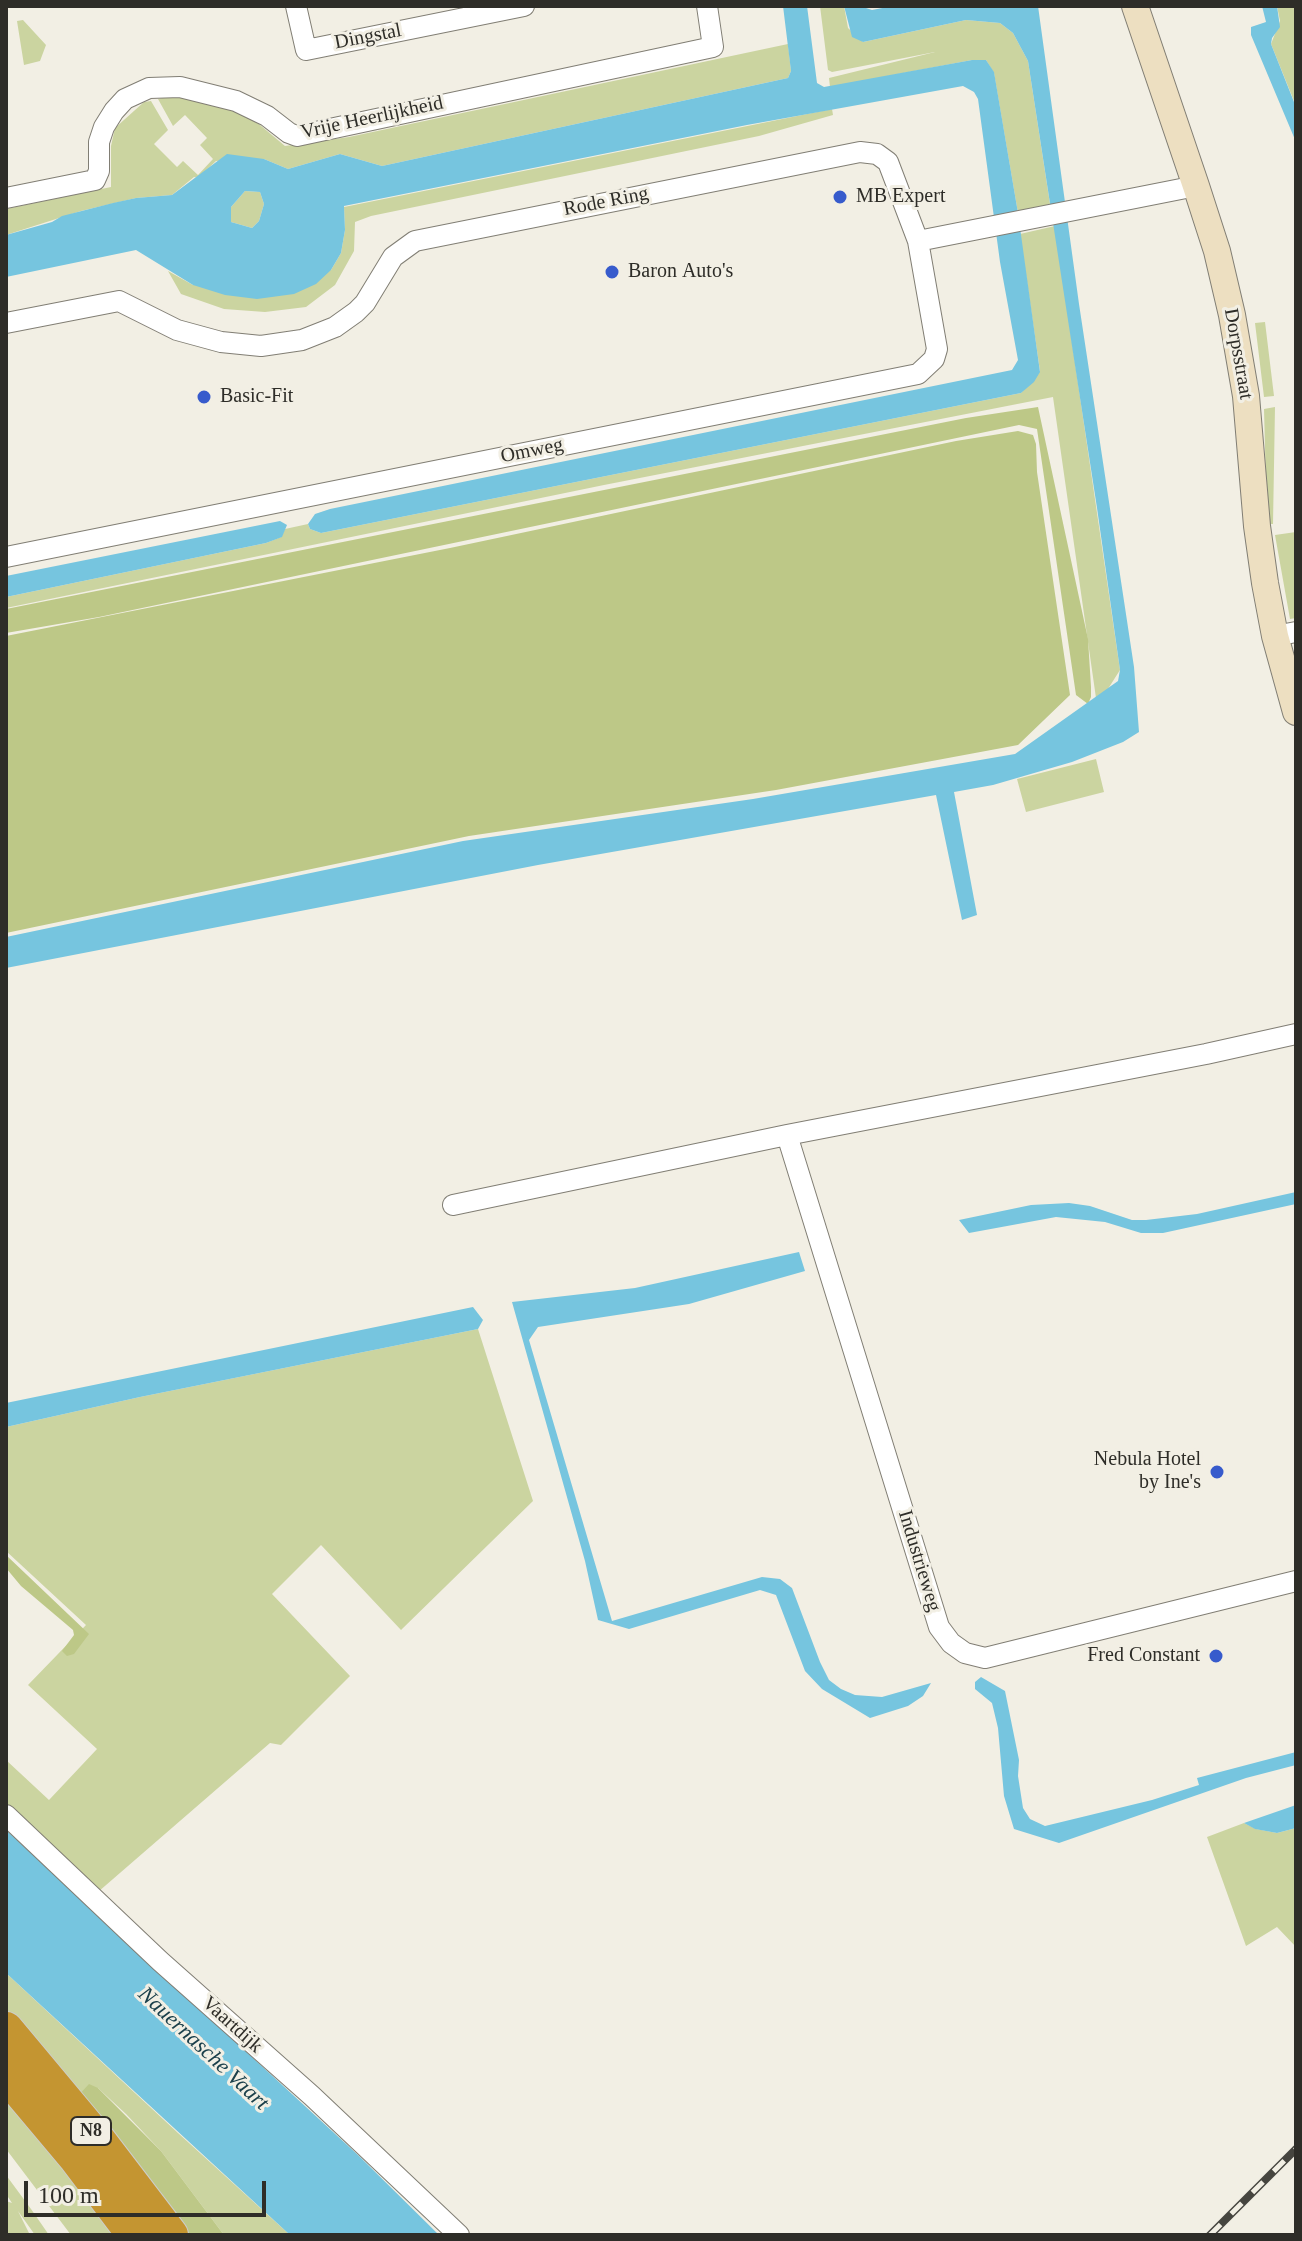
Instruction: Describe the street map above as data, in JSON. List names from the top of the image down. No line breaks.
{"streets":{"highway":["N8"],"street":["Dingstal","Vrije Heerlijkheid","Rode Ring","Dorpsstraat","Omweg","Industrieweg","Vaartdijk"]},"crossings":[["Rode Ring","Omweg"]],"water":["Nauernasche Vaart"],"places":["MB Expert","Baron Auto's","Basic-Fit","Nebula Hotel by Ine's","Fred Constant"],"scale_bar":"100 m"}
